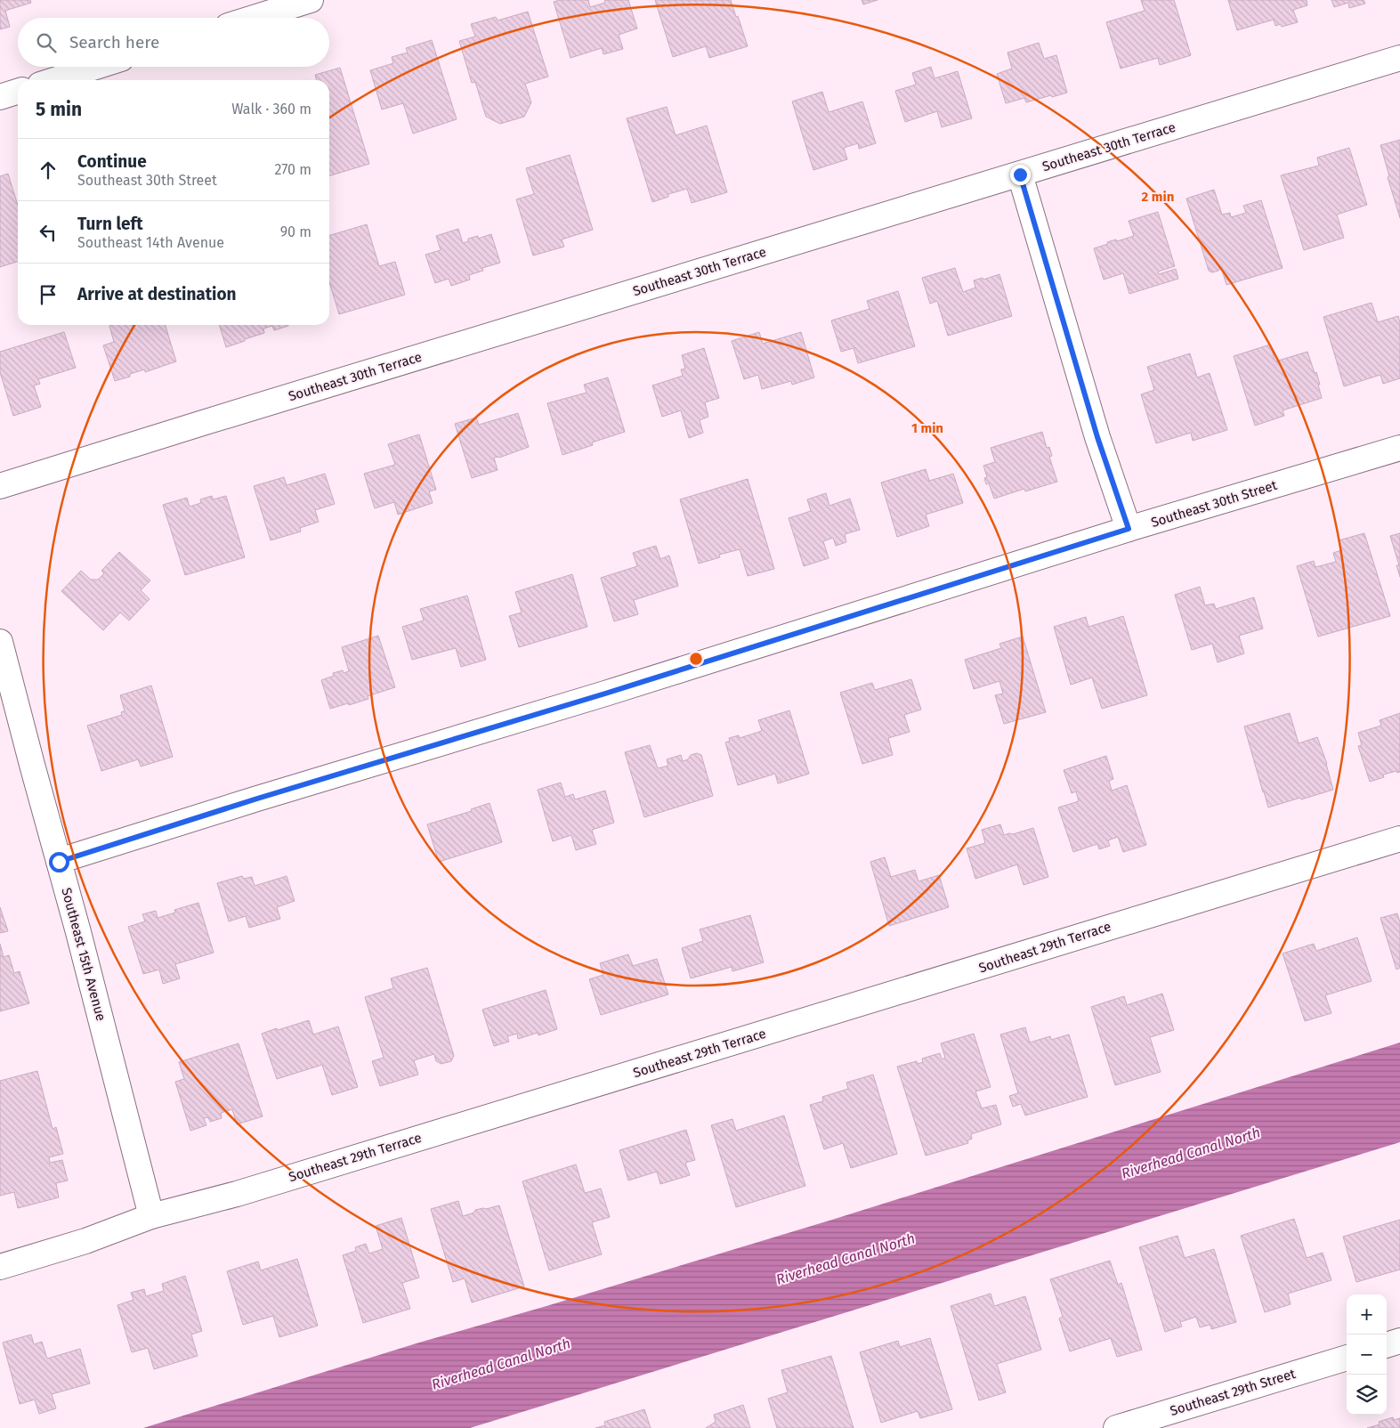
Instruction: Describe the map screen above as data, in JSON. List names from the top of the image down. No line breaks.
{"streets":{"street":["Southeast 30th Terrace","Southeast 30th Street","Southeast 29th Terrace","Southeast 15th Avenue","Southeast 29th Street"]},"crossings":[["Southeast 30th Street","Southeast 15th Avenue"],["Southeast 29th Terrace","Southeast 15th Avenue"]],"water":["Riverhead Canal North"],"page":{"search":"Search here","heading":["5 min","Walk · 360 m"],"list":[["Continue","Southeast 30th Street","270 m"],["Turn left","Southeast 14th Avenue","90 m"],"Arrive at destination"],"map_buttons":["+","−"]},"rings":["2 min","1 min"]}
